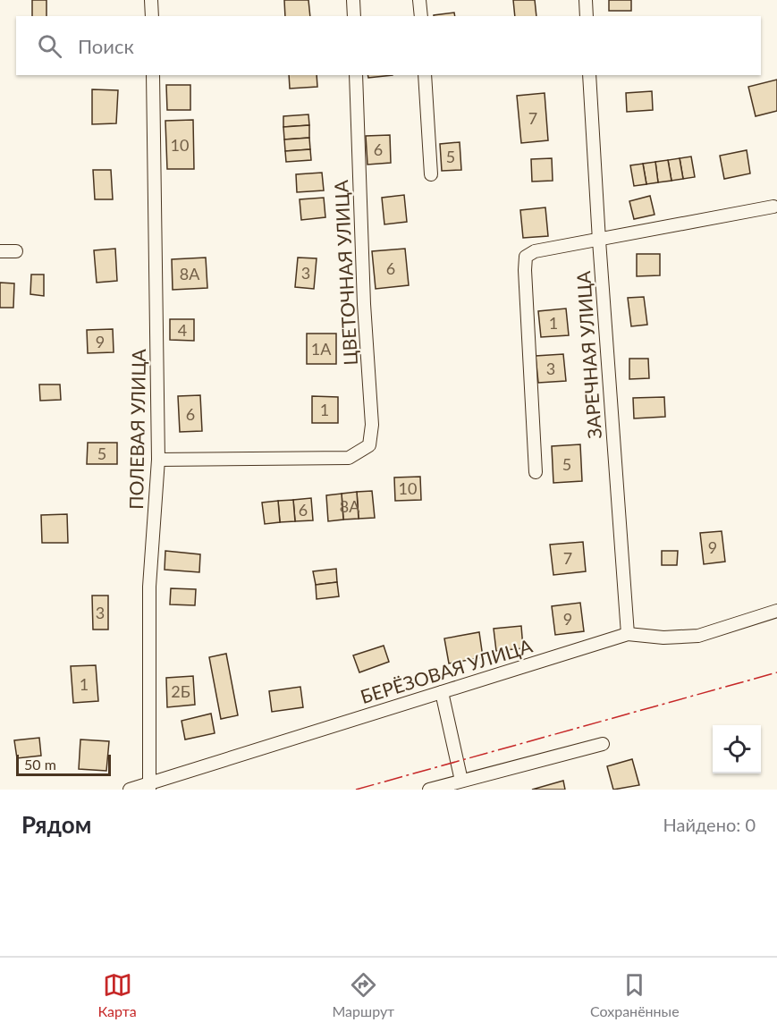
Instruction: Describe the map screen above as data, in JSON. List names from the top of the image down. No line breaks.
{"streets":{"street":["ЦВЕТОЧНАЯ УЛИЦА","ЗАРЕЧНАЯ УЛИЦА","ПОЛЕВАЯ УЛИЦА","БЕРЁЗОВАЯ УЛИЦА"]},"crossings":[["ЦВЕТОЧНАЯ УЛИЦА","ПОЛЕВАЯ УЛИЦА"],["ЗАРЕЧНАЯ УЛИЦА","БЕРЁЗОВАЯ УЛИЦА"],["ПОЛЕВАЯ УЛИЦА","БЕРЁЗОВАЯ УЛИЦА"]],"house_numbers":["7","10","6","5","6","3","8А","1","4","9","1А","3","1","6","5","5","10","8А","6","9","7","3","9","1","2Б"],"scale_bar":"50 m","page":{"search":"Поиск","scale":"50 m","heading":["Рядом","Найдено: 0"],"nav":["Карта","Маршрут","Сохранённые"]}}
